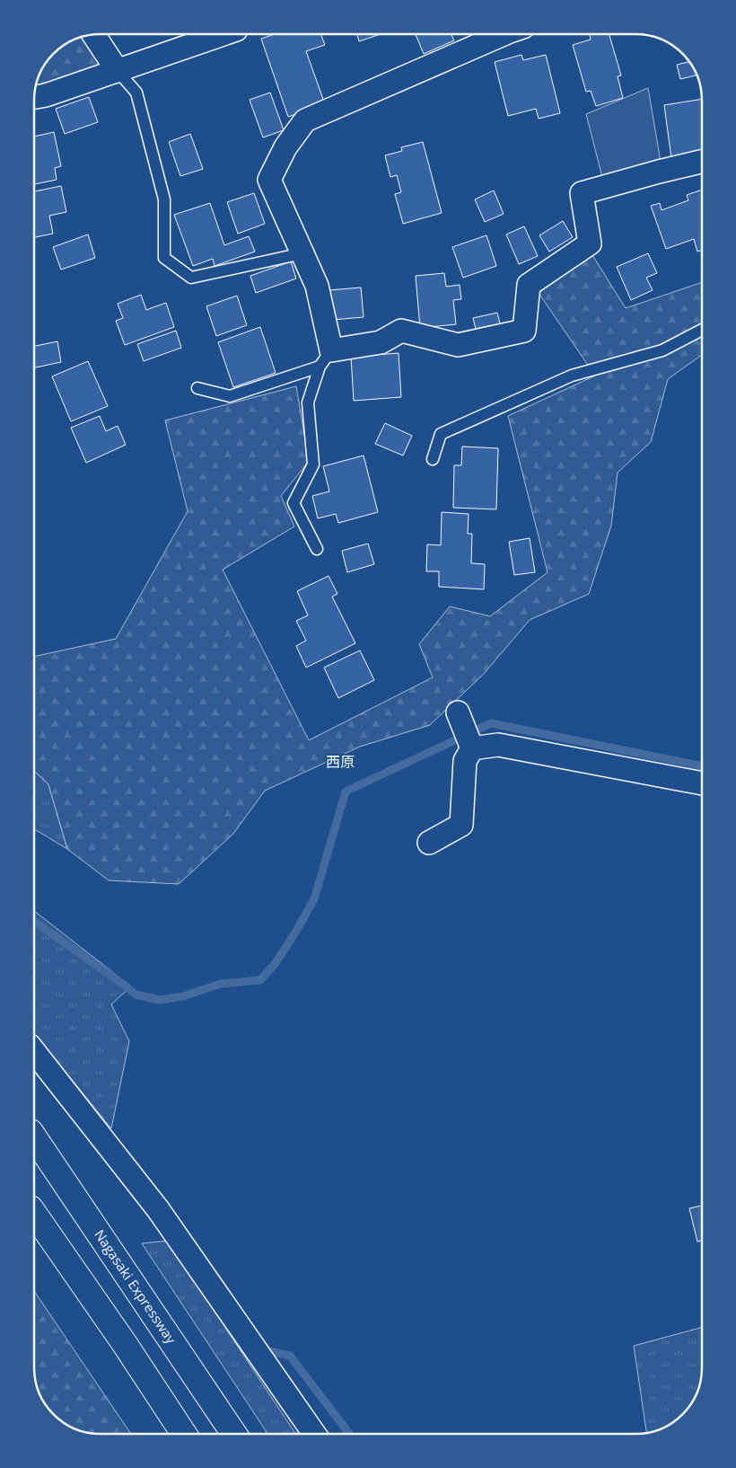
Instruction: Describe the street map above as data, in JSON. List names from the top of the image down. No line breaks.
{"streets":{"highway":["Nagasaki Expressway"]},"districts":["西原"]}
